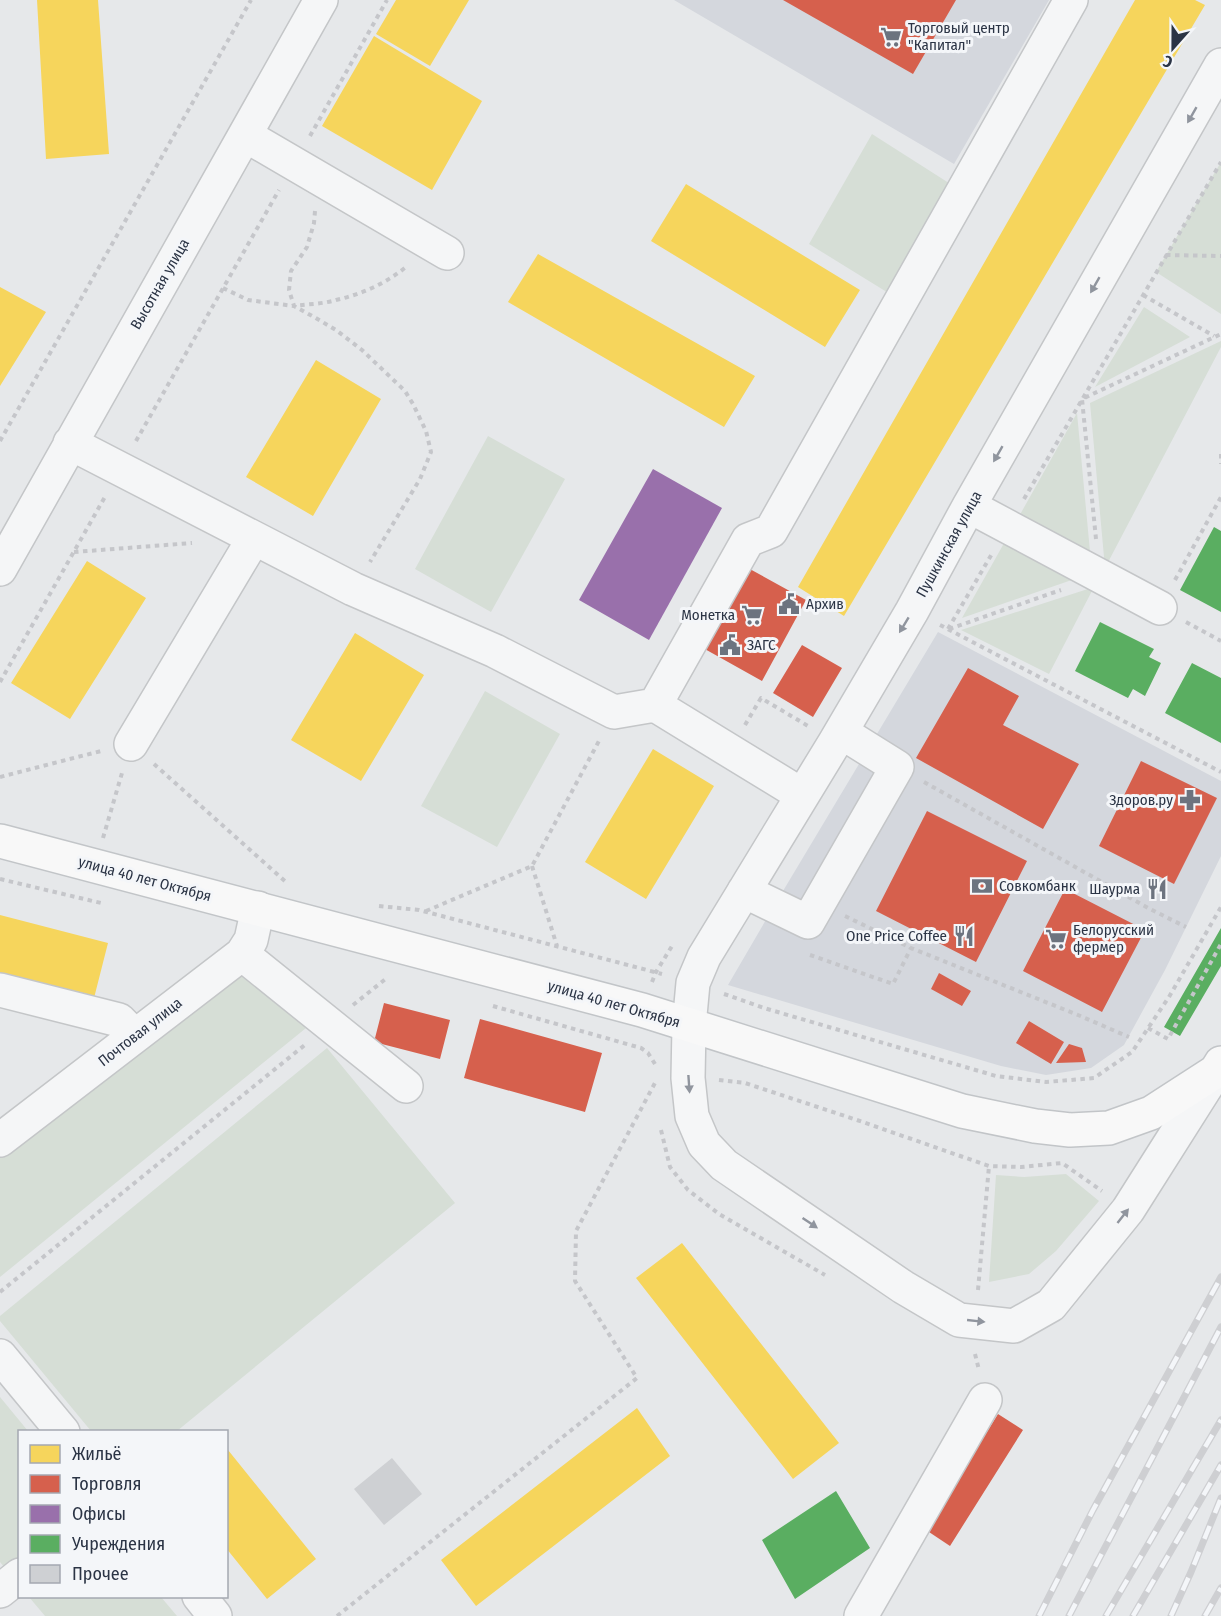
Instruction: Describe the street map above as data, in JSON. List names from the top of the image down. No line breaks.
{"streets":{"main road":["улица 40 лет Октября"],"street":["Высотная улица","Пушкинская улица","Почтовая улица"]},"crossings":[["Пушкинская улица","улица 40 лет Октября"],["улица 40 лет Октября","Почтовая улица"]],"places":{"supermarket":["Торговый центр \"Капитал\"","Монетка","Белорусский фермер"],"public building":["Архив","ЗАГС"],"pharmacy":["Здоров.ру"],"bank":["Совкомбанк"],"restaurant":["Шаурма","One Price Coffee"]},"legend":["Жильё","Торговля","Офисы","Учреждения","Прочее"],"north":"bottom"}
